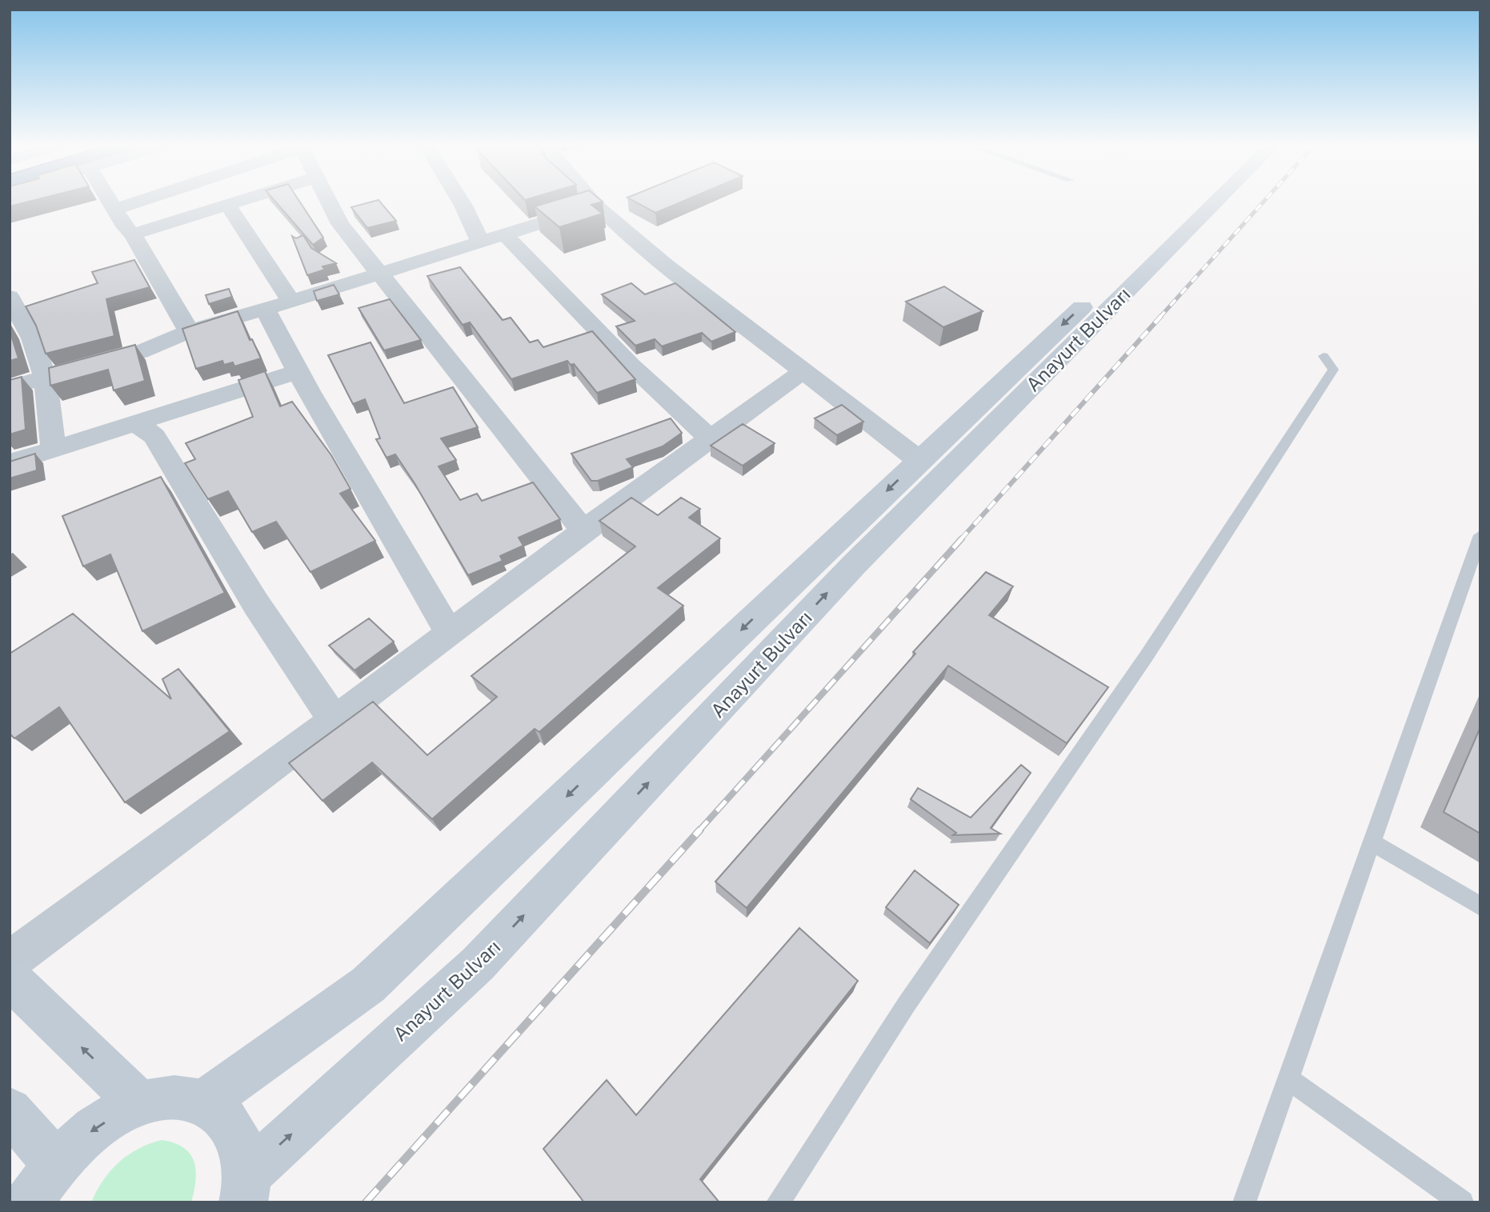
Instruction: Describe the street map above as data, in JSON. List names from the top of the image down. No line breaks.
{"streets":{"main road":["Anayurt Bulvarı"]}}
